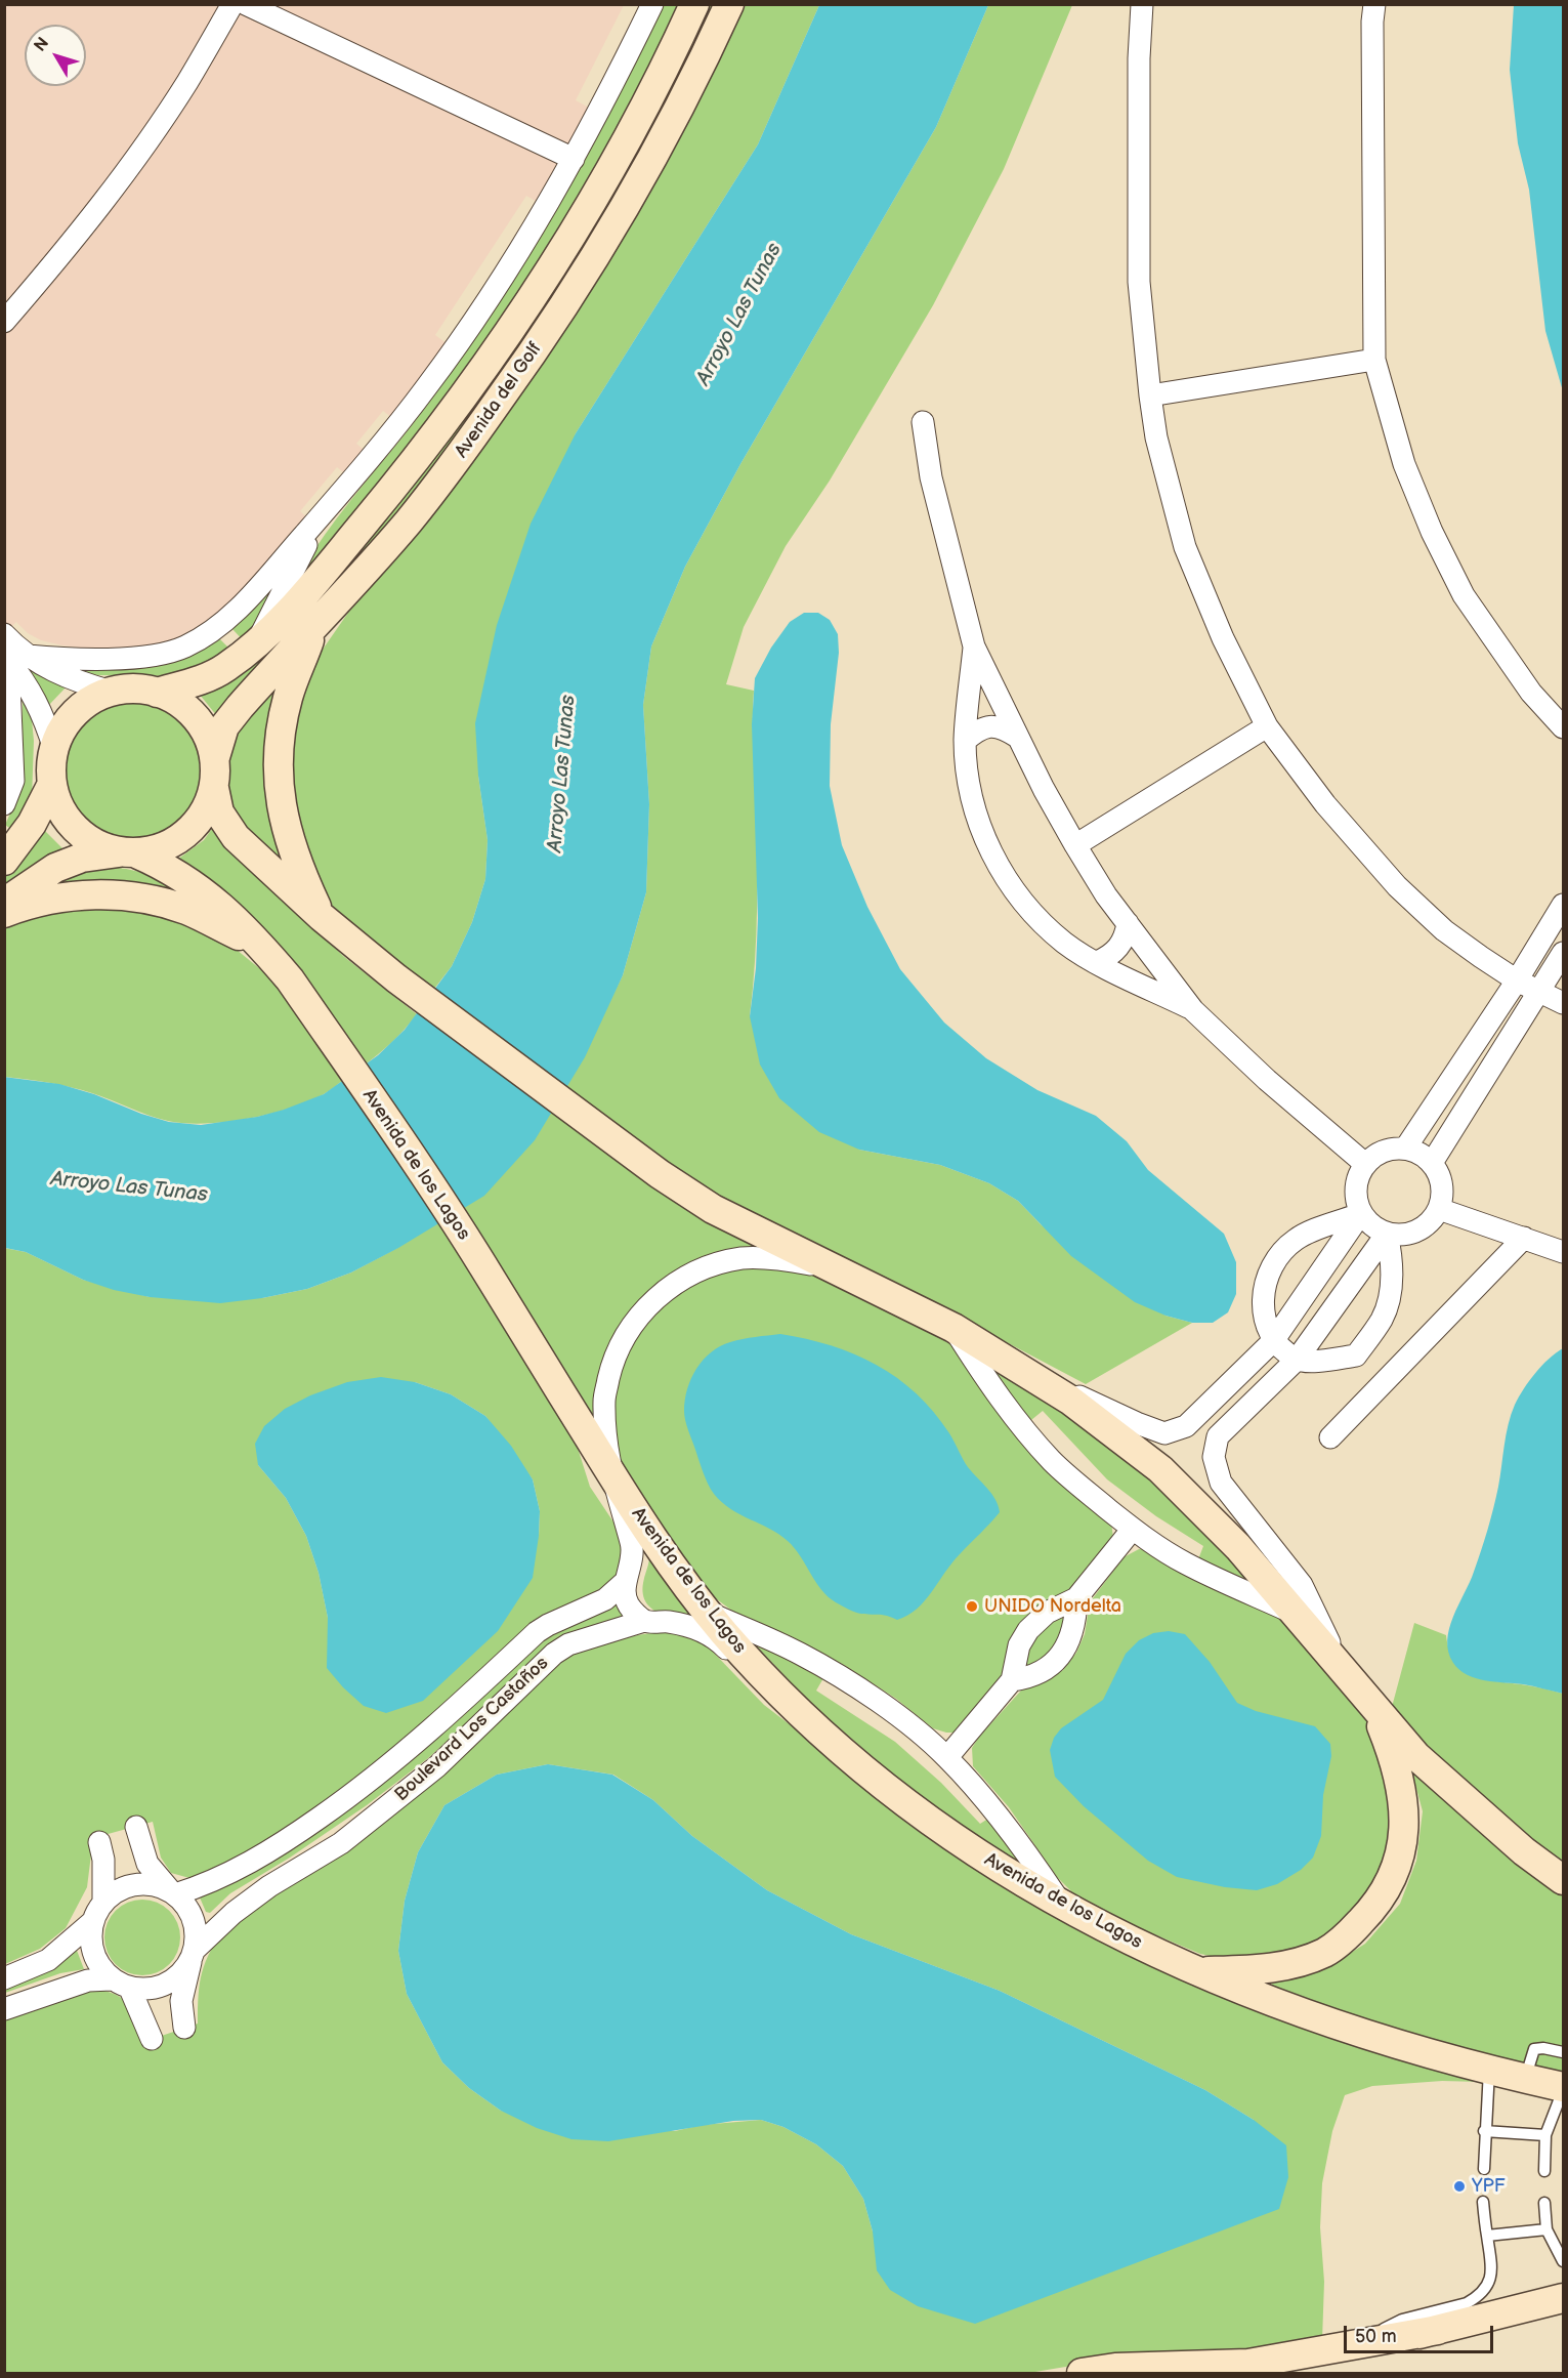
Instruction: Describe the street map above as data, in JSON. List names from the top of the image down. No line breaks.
{"streets":{"street":["Avenida del Golf","Avenida de los Lagos","Boulevard Los Castaños"]},"crossings":[["Avenida del Golf","Avenida de los Lagos"],["Avenida de los Lagos","Boulevard Los Castaños"]],"water":["Arroyo Las Tunas"],"places":["UNIDO Nordelta","YPF"],"scale_bar":"50 m","north":"top left"}
